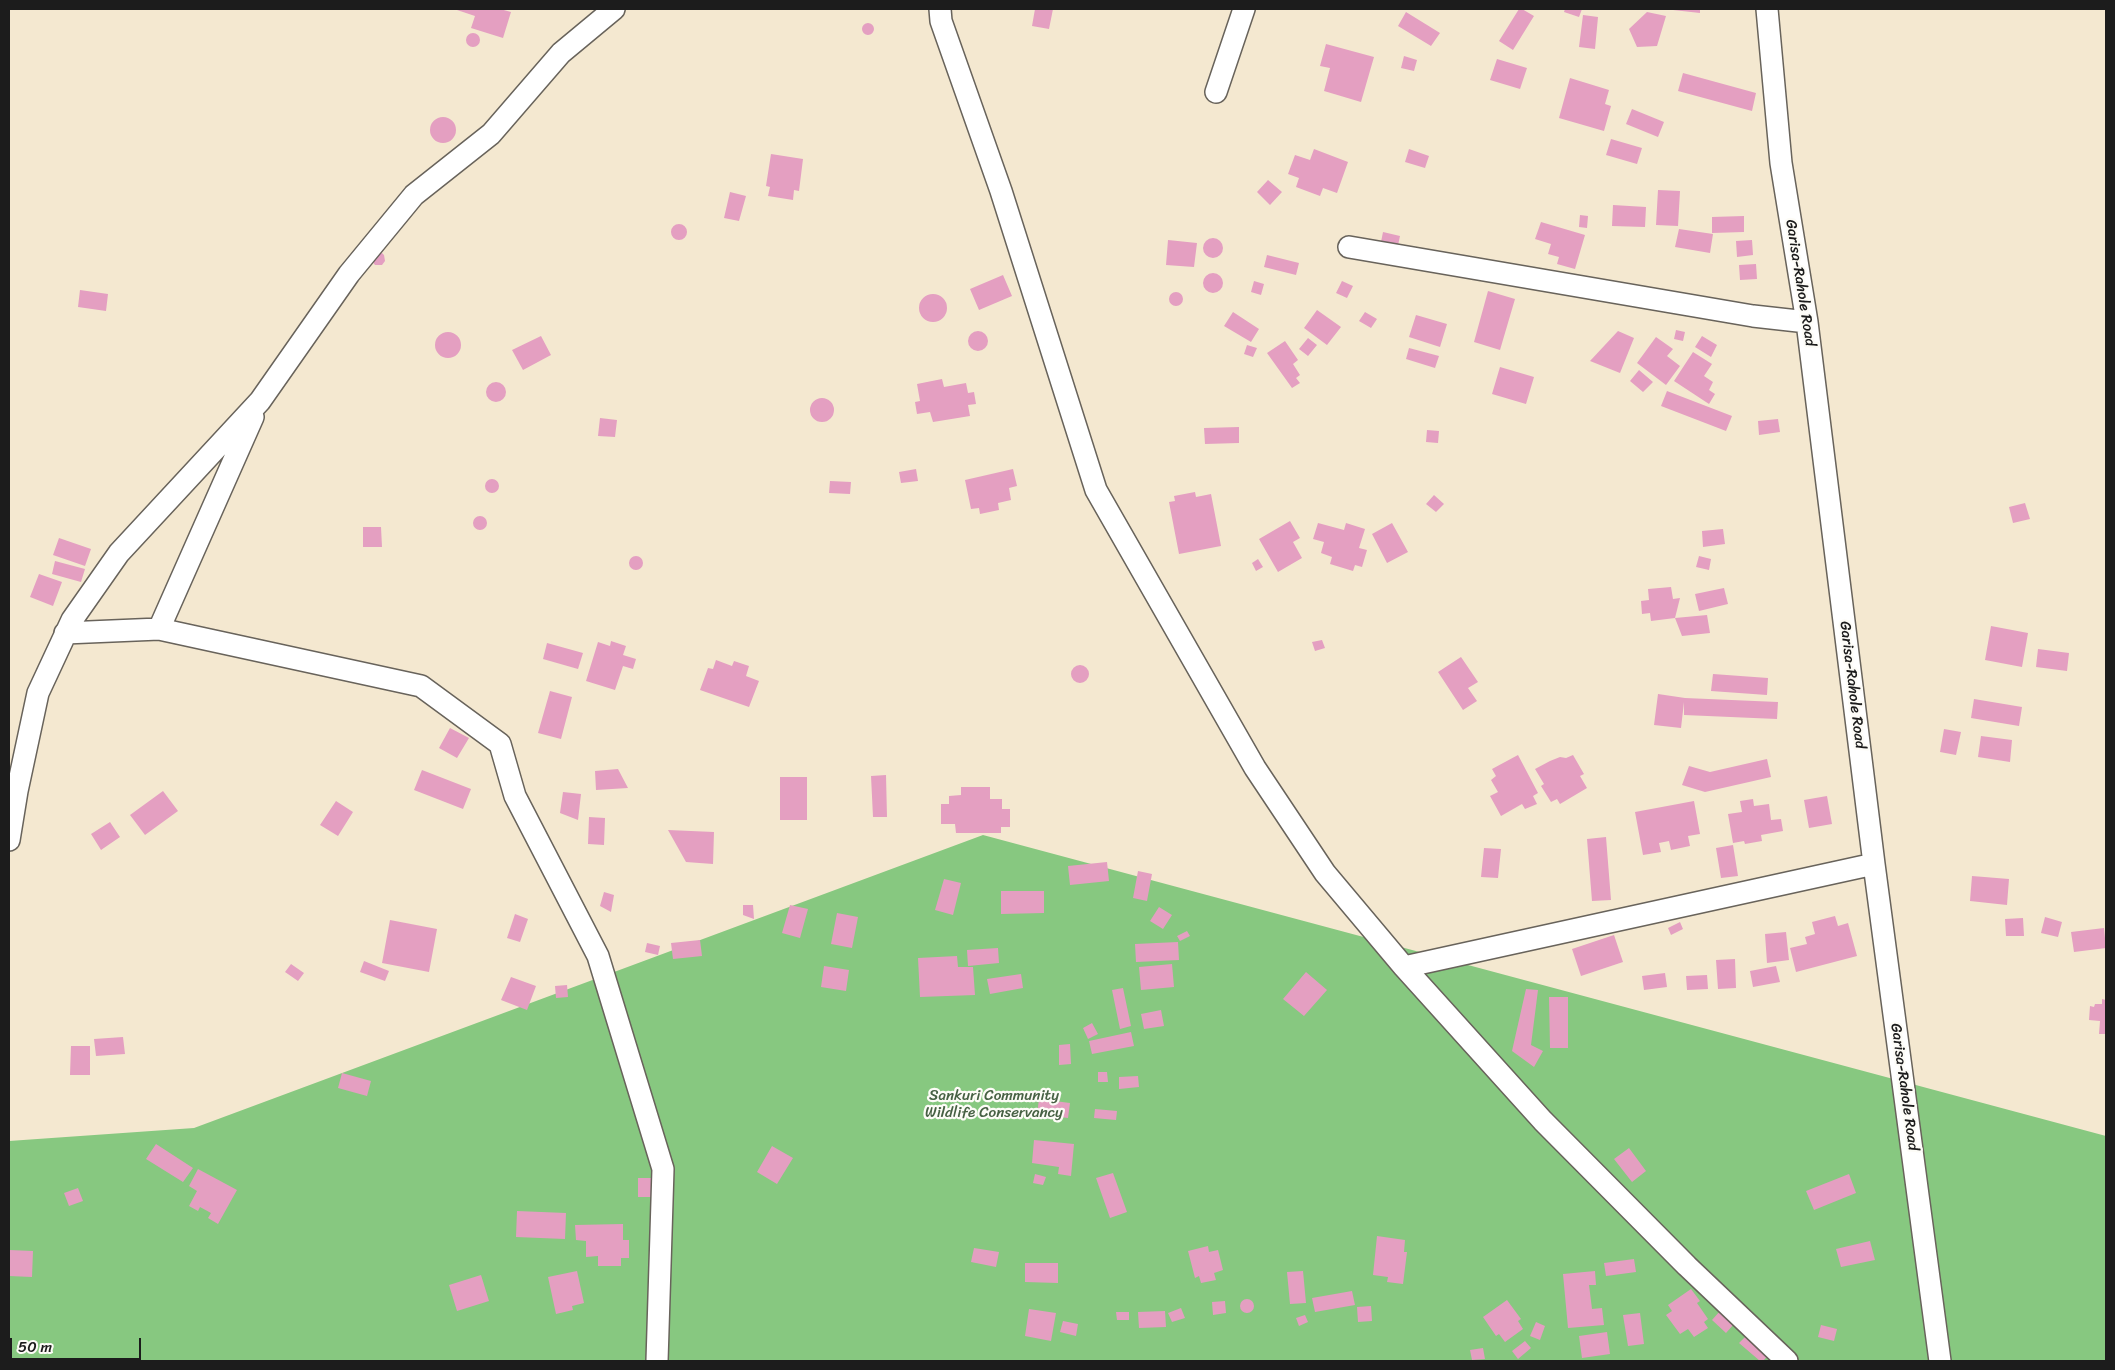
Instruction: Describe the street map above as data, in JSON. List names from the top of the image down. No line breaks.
{"streets":{"street":["Garisa-Rahole Road"]},"parks":["Sankuri Community Wildlife Conservancy"],"scale_bar":"50 m"}
